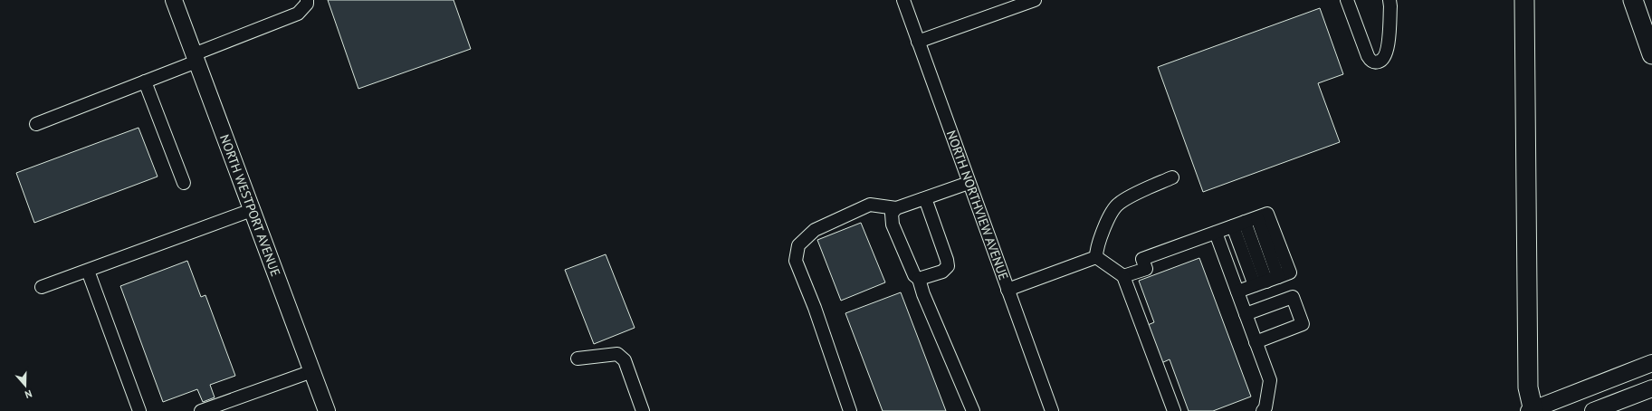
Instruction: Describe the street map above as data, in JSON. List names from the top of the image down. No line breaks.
{"streets":{"main road":["NORTH WESTPORT AVENUE"],"street":["NORTH NORTHVIEW AVENUE"]},"north":"bottom"}
